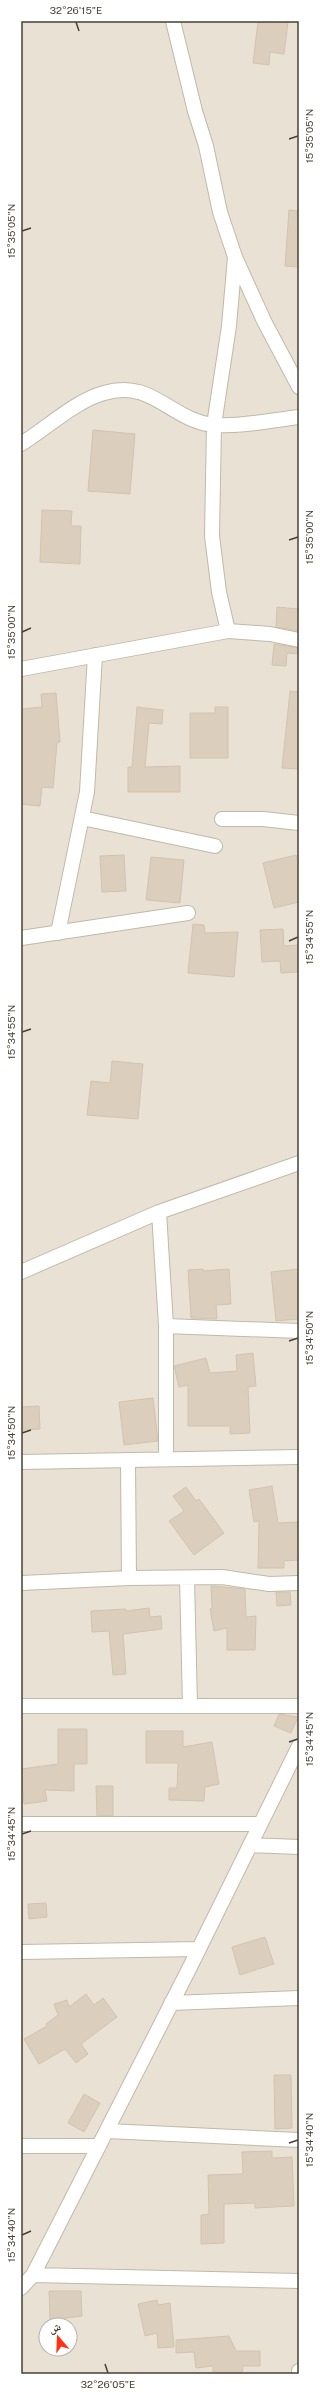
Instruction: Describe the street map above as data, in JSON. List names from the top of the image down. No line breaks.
{"north":"top","coordinates":["32°26'15\"E","15°35'05\"N","15°35'00\"N","15°34'55\"N","15°34'50\"N","15°34'45\"N","15°34'40\"N","32°26'05\"E"]}
